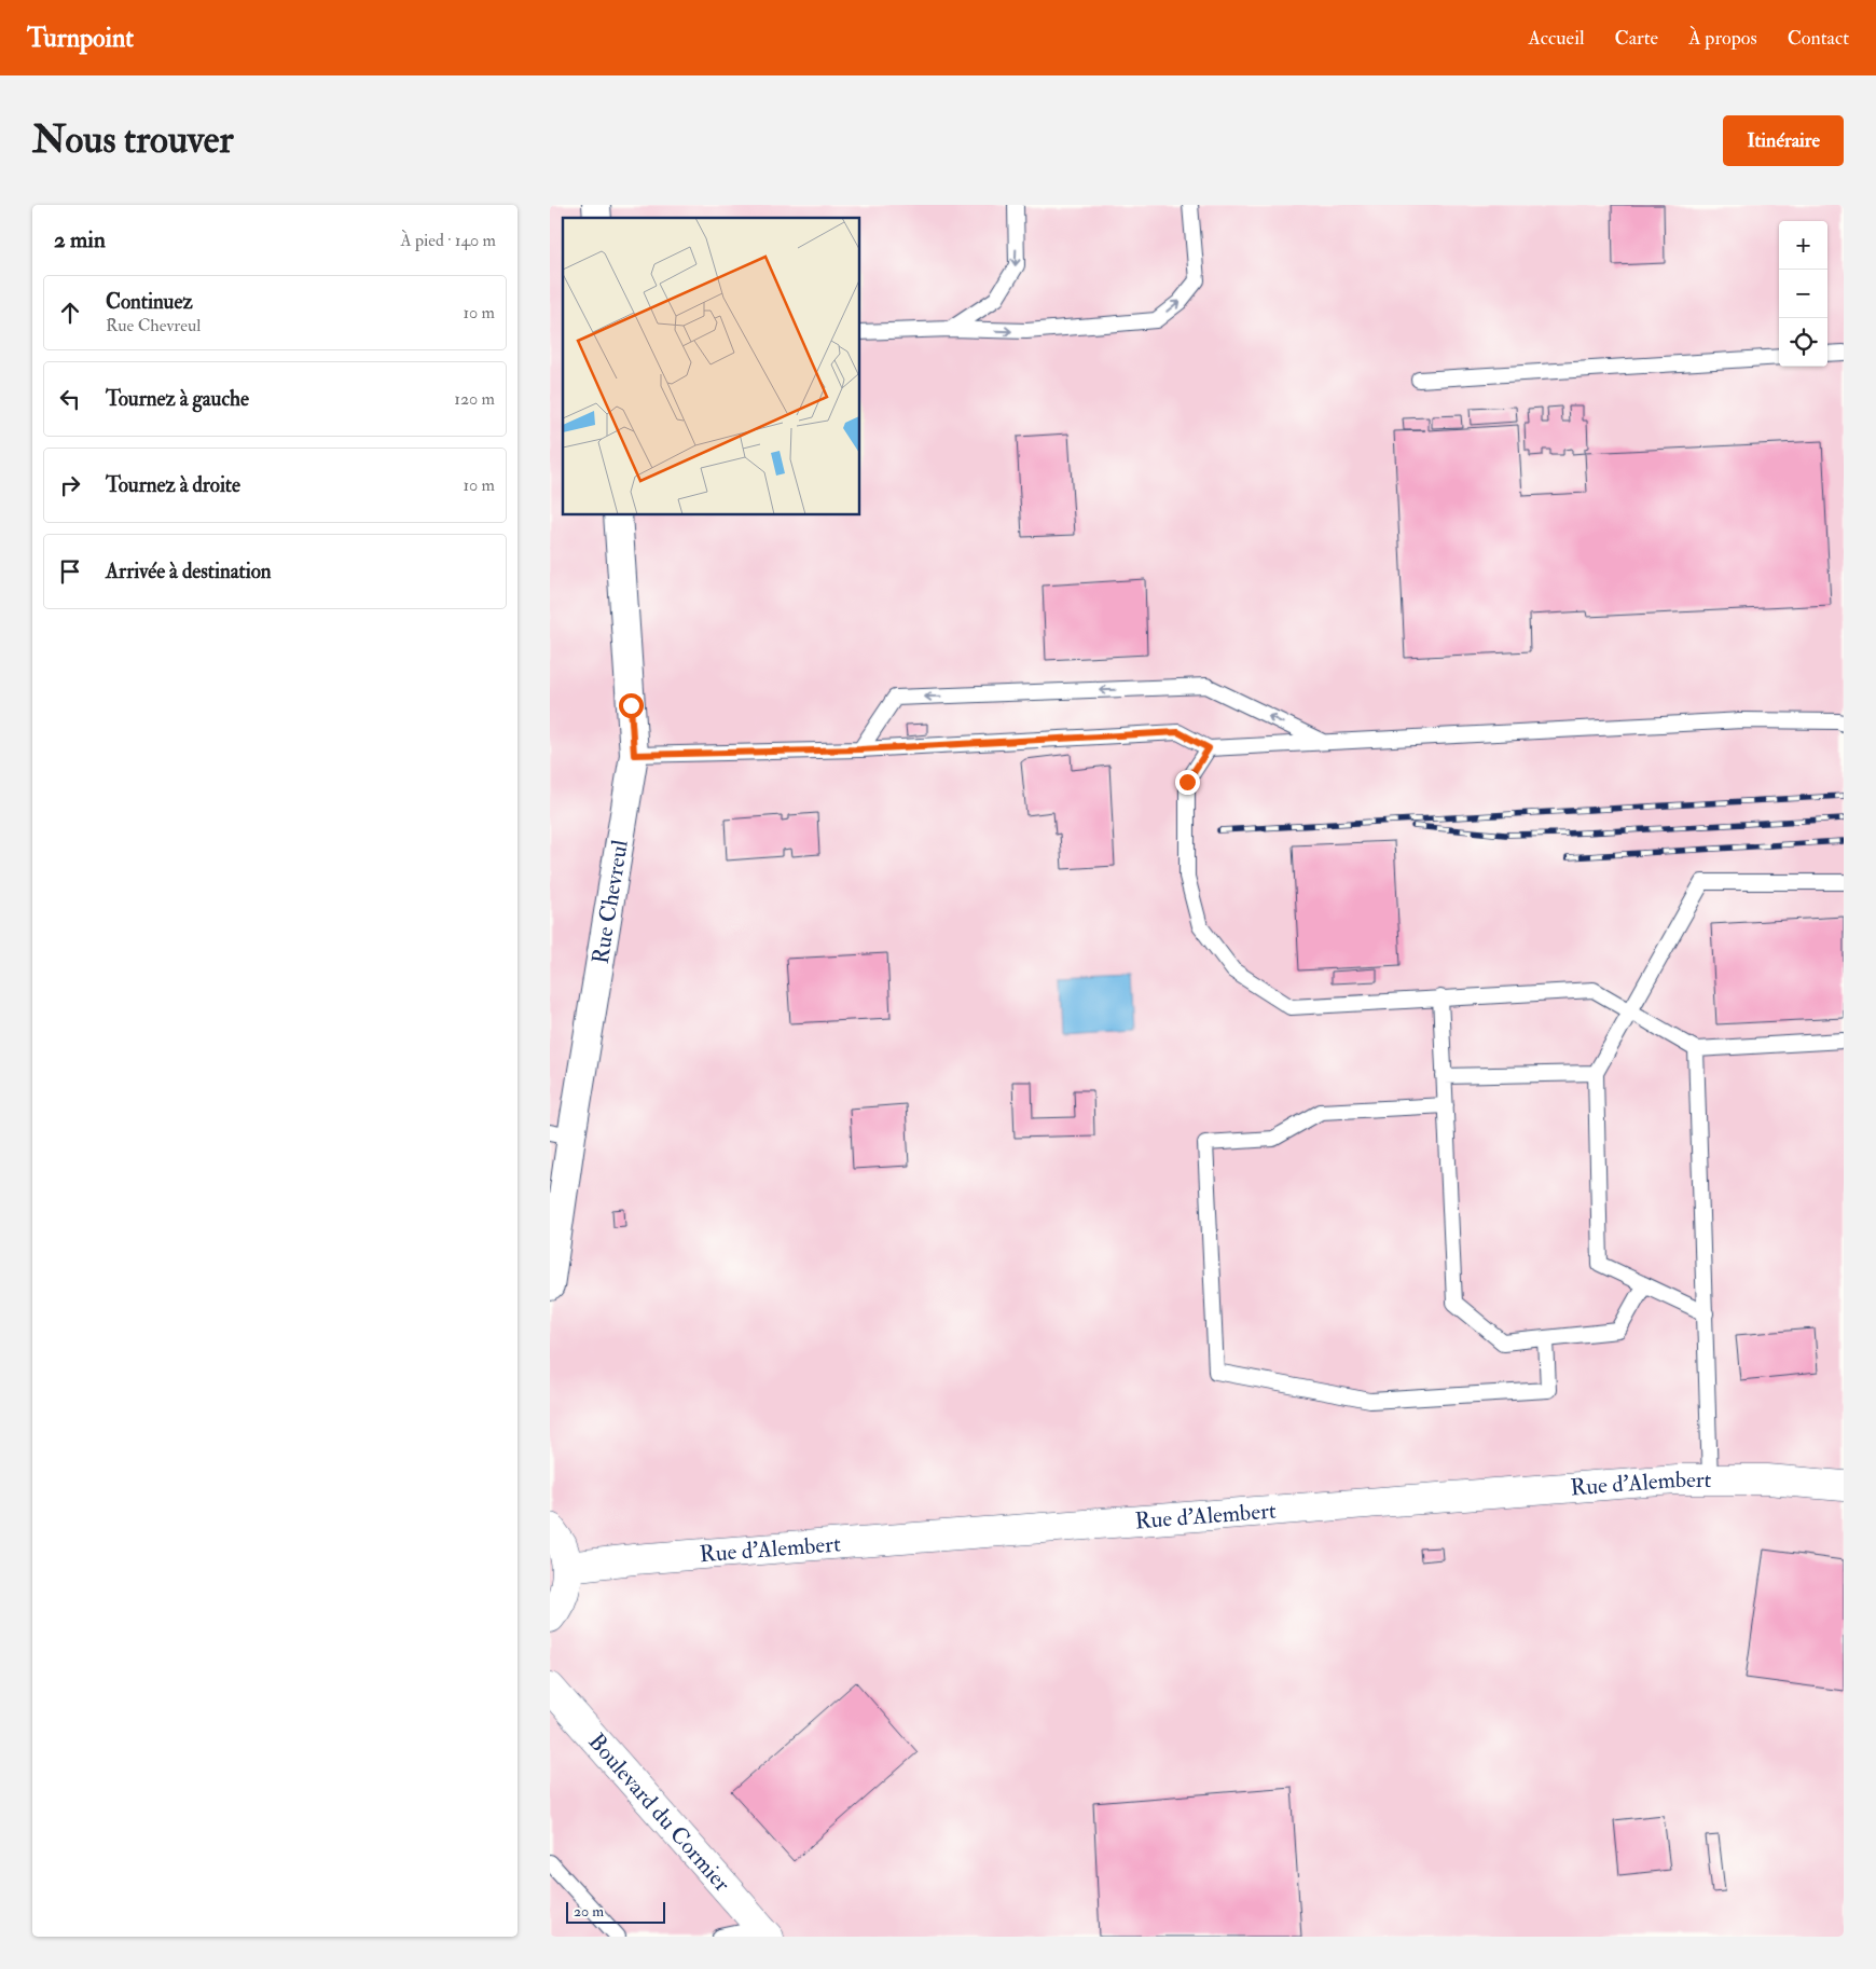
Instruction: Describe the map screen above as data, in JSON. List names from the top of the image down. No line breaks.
{"streets":{"street":["Rue Chevreul","Rue d’Alembert","Boulevard du Cormier"]},"scale_bar":"20 m","page":{"header":"Turnpoint","nav":["Accueil","Carte","À propos","Contact"],"buttons":"Itinéraire","title":"Nous trouver","heading":["2 min","À pied · 140 m"],"map_buttons":["+","−"],"list":[["Continuez","Rue Chevreul","10 m"],["Tournez à gauche","120 m"],["Tournez à droite","10 m"],"Arrivée à destination"],"scale":"20 m"}}
